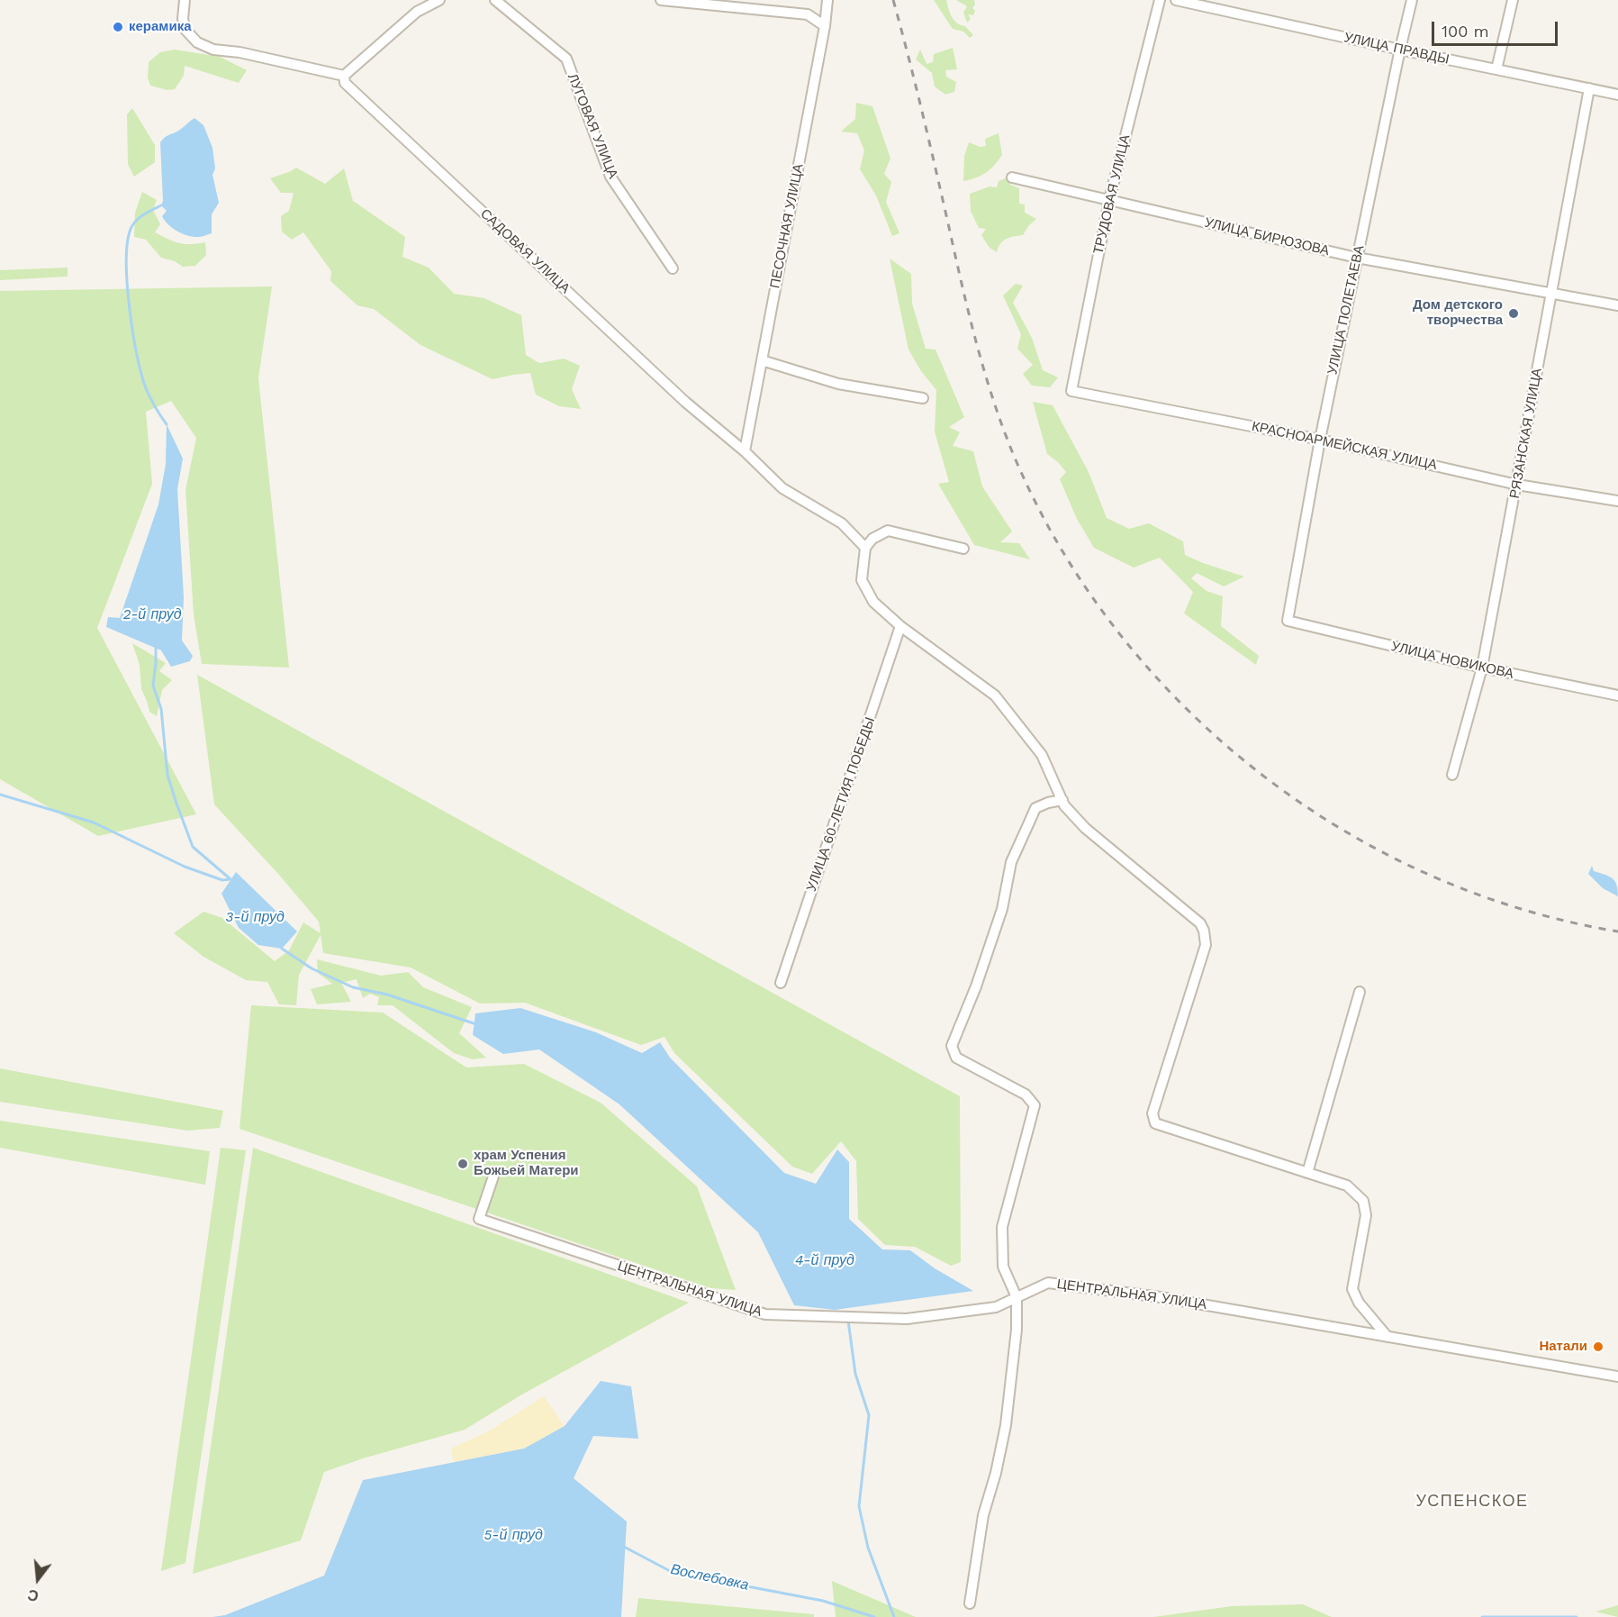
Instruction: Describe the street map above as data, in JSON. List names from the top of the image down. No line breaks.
{"streets":{"street":["УЛИЦА ПРАВДЫ","ЛУГОВАЯ УЛИЦА","ТРУДОВАЯ УЛИЦА","ПЕСОЧНАЯ УЛИЦА","УЛИЦА БИРЮЗОВА","САДОВАЯ УЛИЦА","УЛИЦА ПОЛЕТАЕВА","РЯЗАНСКАЯ УЛИЦА","КРАСНОАРМЕЙСКАЯ УЛИЦА","УЛИЦА НОВИКОВА","УЛИЦА 60-ЛЕТИЯ ПОБЕДЫ","ЦЕНТРАЛЬНАЯ УЛИЦА"]},"crossings":[["УЛИЦА ПРАВДЫ","УЛИЦА ПОЛЕТАЕВА"],["УЛИЦА ПРАВДЫ","РЯЗАНСКАЯ УЛИЦА"],["ТРУДОВАЯ УЛИЦА","УЛИЦА БИРЮЗОВА"],["ТРУДОВАЯ УЛИЦА","КРАСНОАРМЕЙСКАЯ УЛИЦА"],["ПЕСОЧНАЯ УЛИЦА","САДОВАЯ УЛИЦА"],["УЛИЦА БИРЮЗОВА","УЛИЦА ПОЛЕТАЕВА"],["УЛИЦА БИРЮЗОВА","РЯЗАНСКАЯ УЛИЦА"],["УЛИЦА ПОЛЕТАЕВА","КРАСНОАРМЕЙСКАЯ УЛИЦА"],["УЛИЦА ПОЛЕТАЕВА","УЛИЦА НОВИКОВА"],["РЯЗАНСКАЯ УЛИЦА","КРАСНОАРМЕЙСКАЯ УЛИЦА"],["РЯЗАНСКАЯ УЛИЦА","УЛИЦА НОВИКОВА"]],"districts":["УСПЕНСКОЕ"],"water":["2-й пруд","3-й пруд","4-й пруд","5-й пруд","Вослебовка"],"places":["керамика","Дом детского творчества","храм Успения Божьей Матери","Натали"],"scale_bar":"100 m","north":"bottom"}
